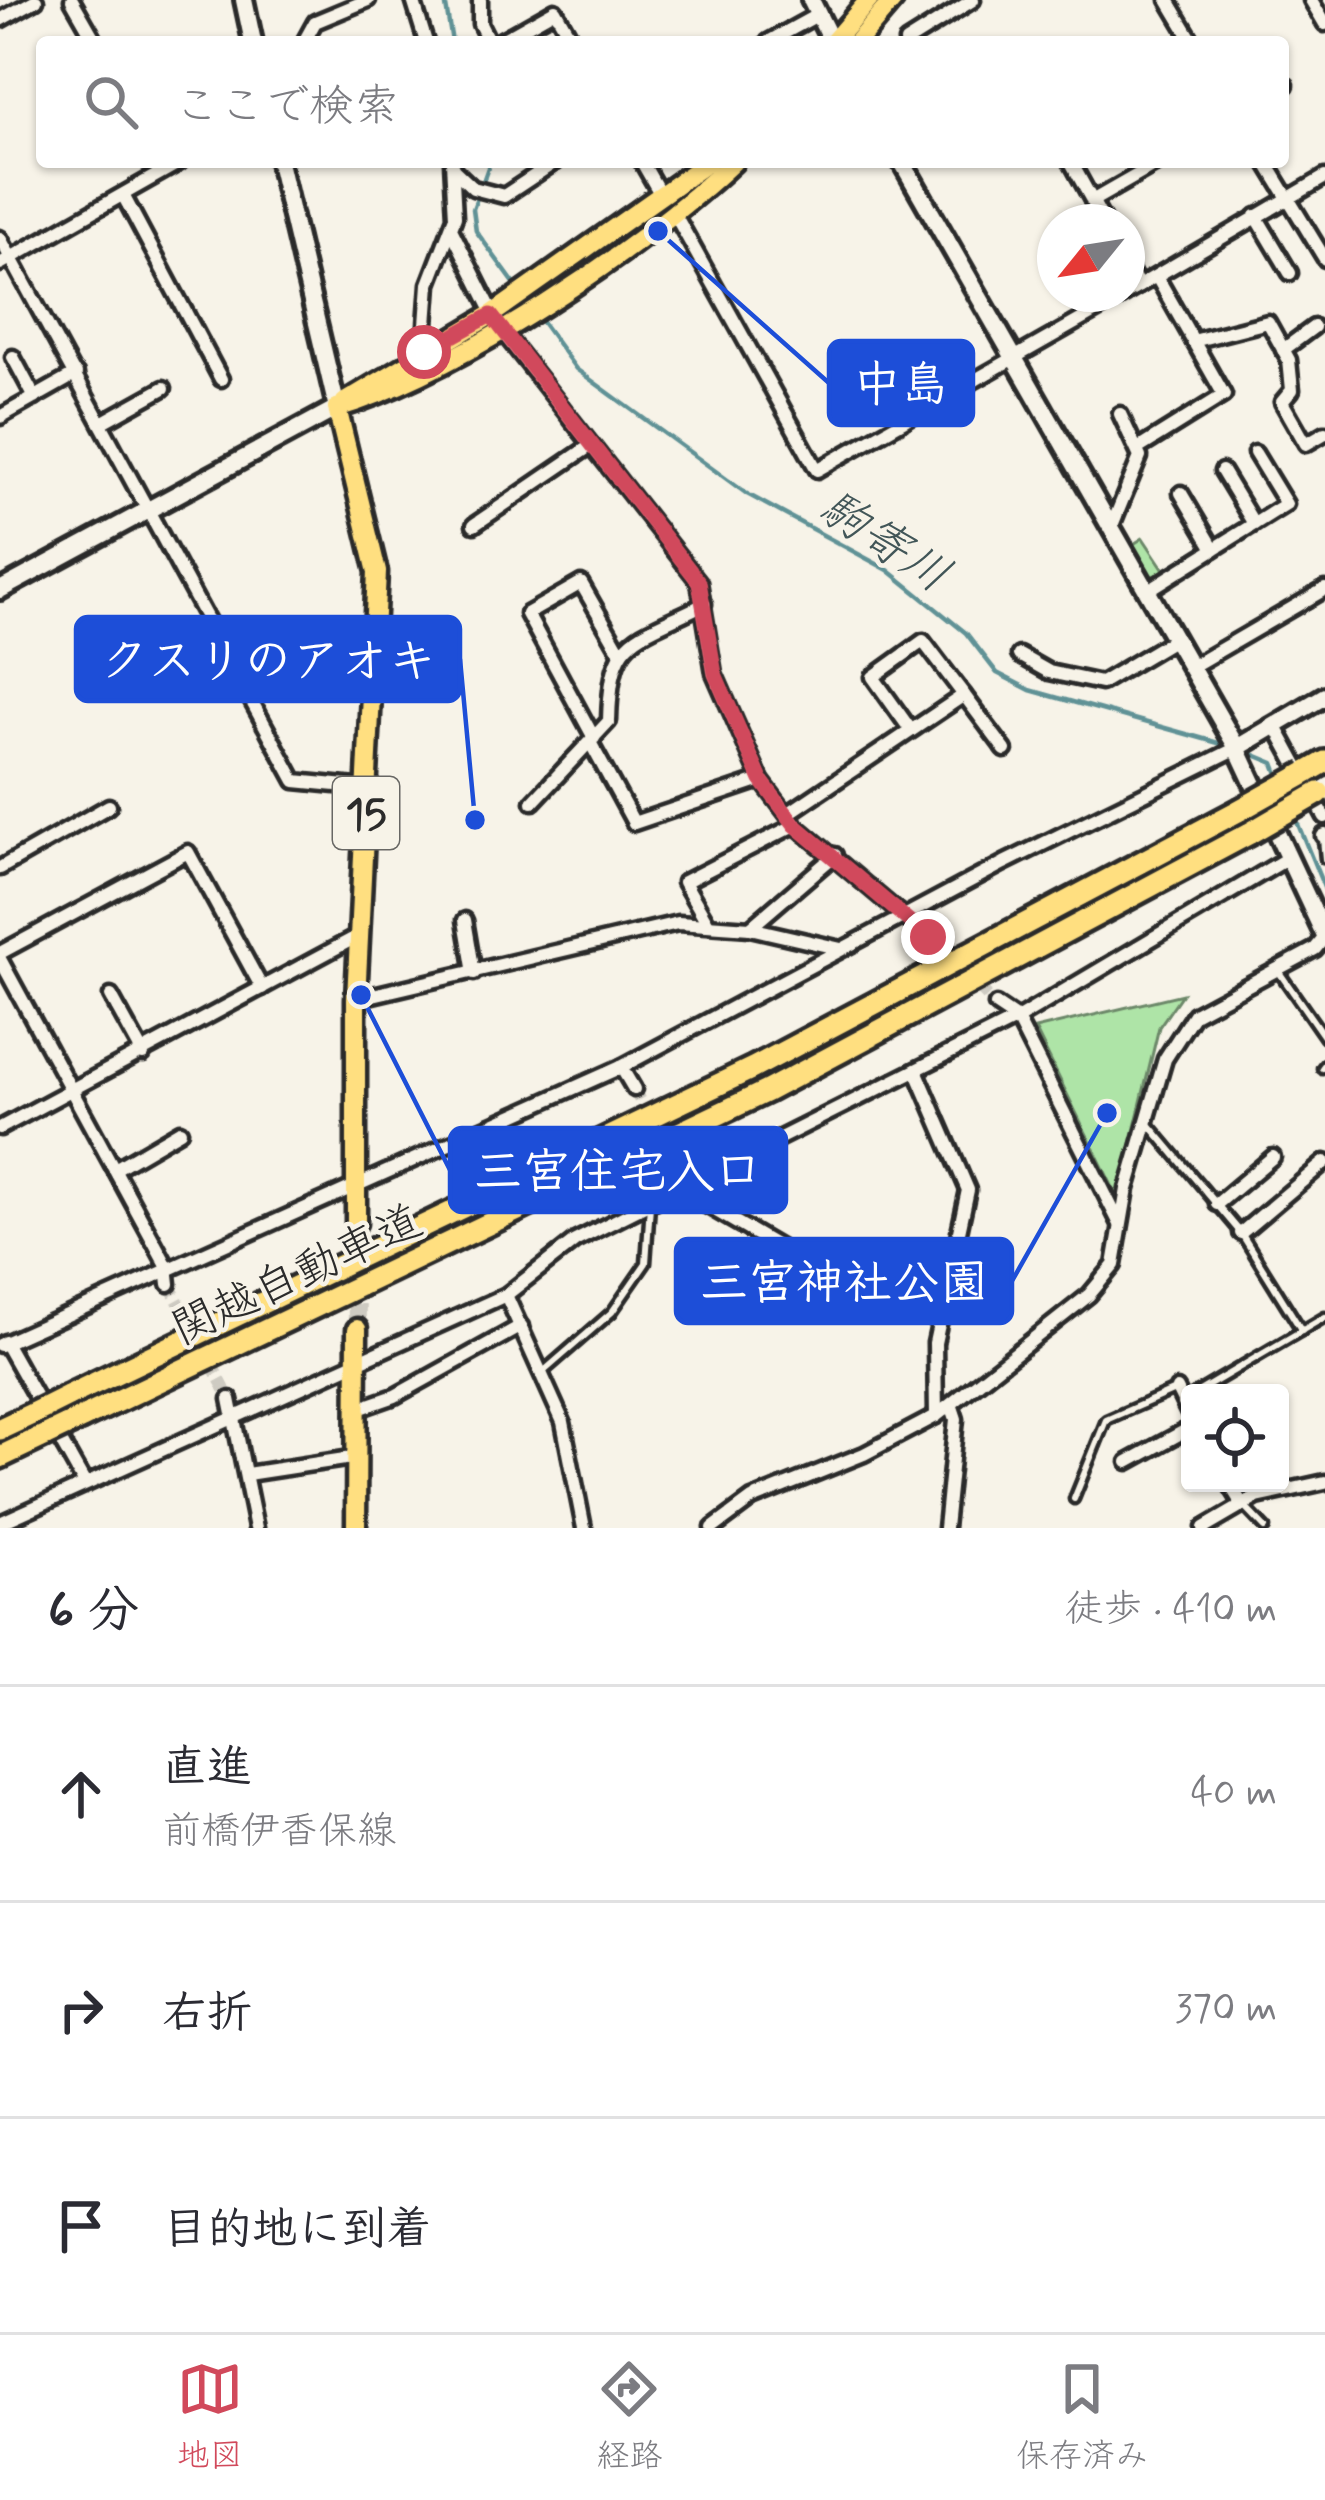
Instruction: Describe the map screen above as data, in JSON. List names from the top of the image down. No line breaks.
{"streets":{"highway":["関越自動車道"],"main road":["15"]},"water":["駒寄川"],"places":["中島","クスリのアオキ","三宮住宅入口","三宮神社公園"],"north":"bottom left","page":{"search":"ここで検索","heading":["6 分","徒歩 · 410 m"],"list":[["直進","前橋伊香保線","40 m"],["右折","370 m"],"目的地に到着"],"nav":["地図","経路","保存済み"]}}
